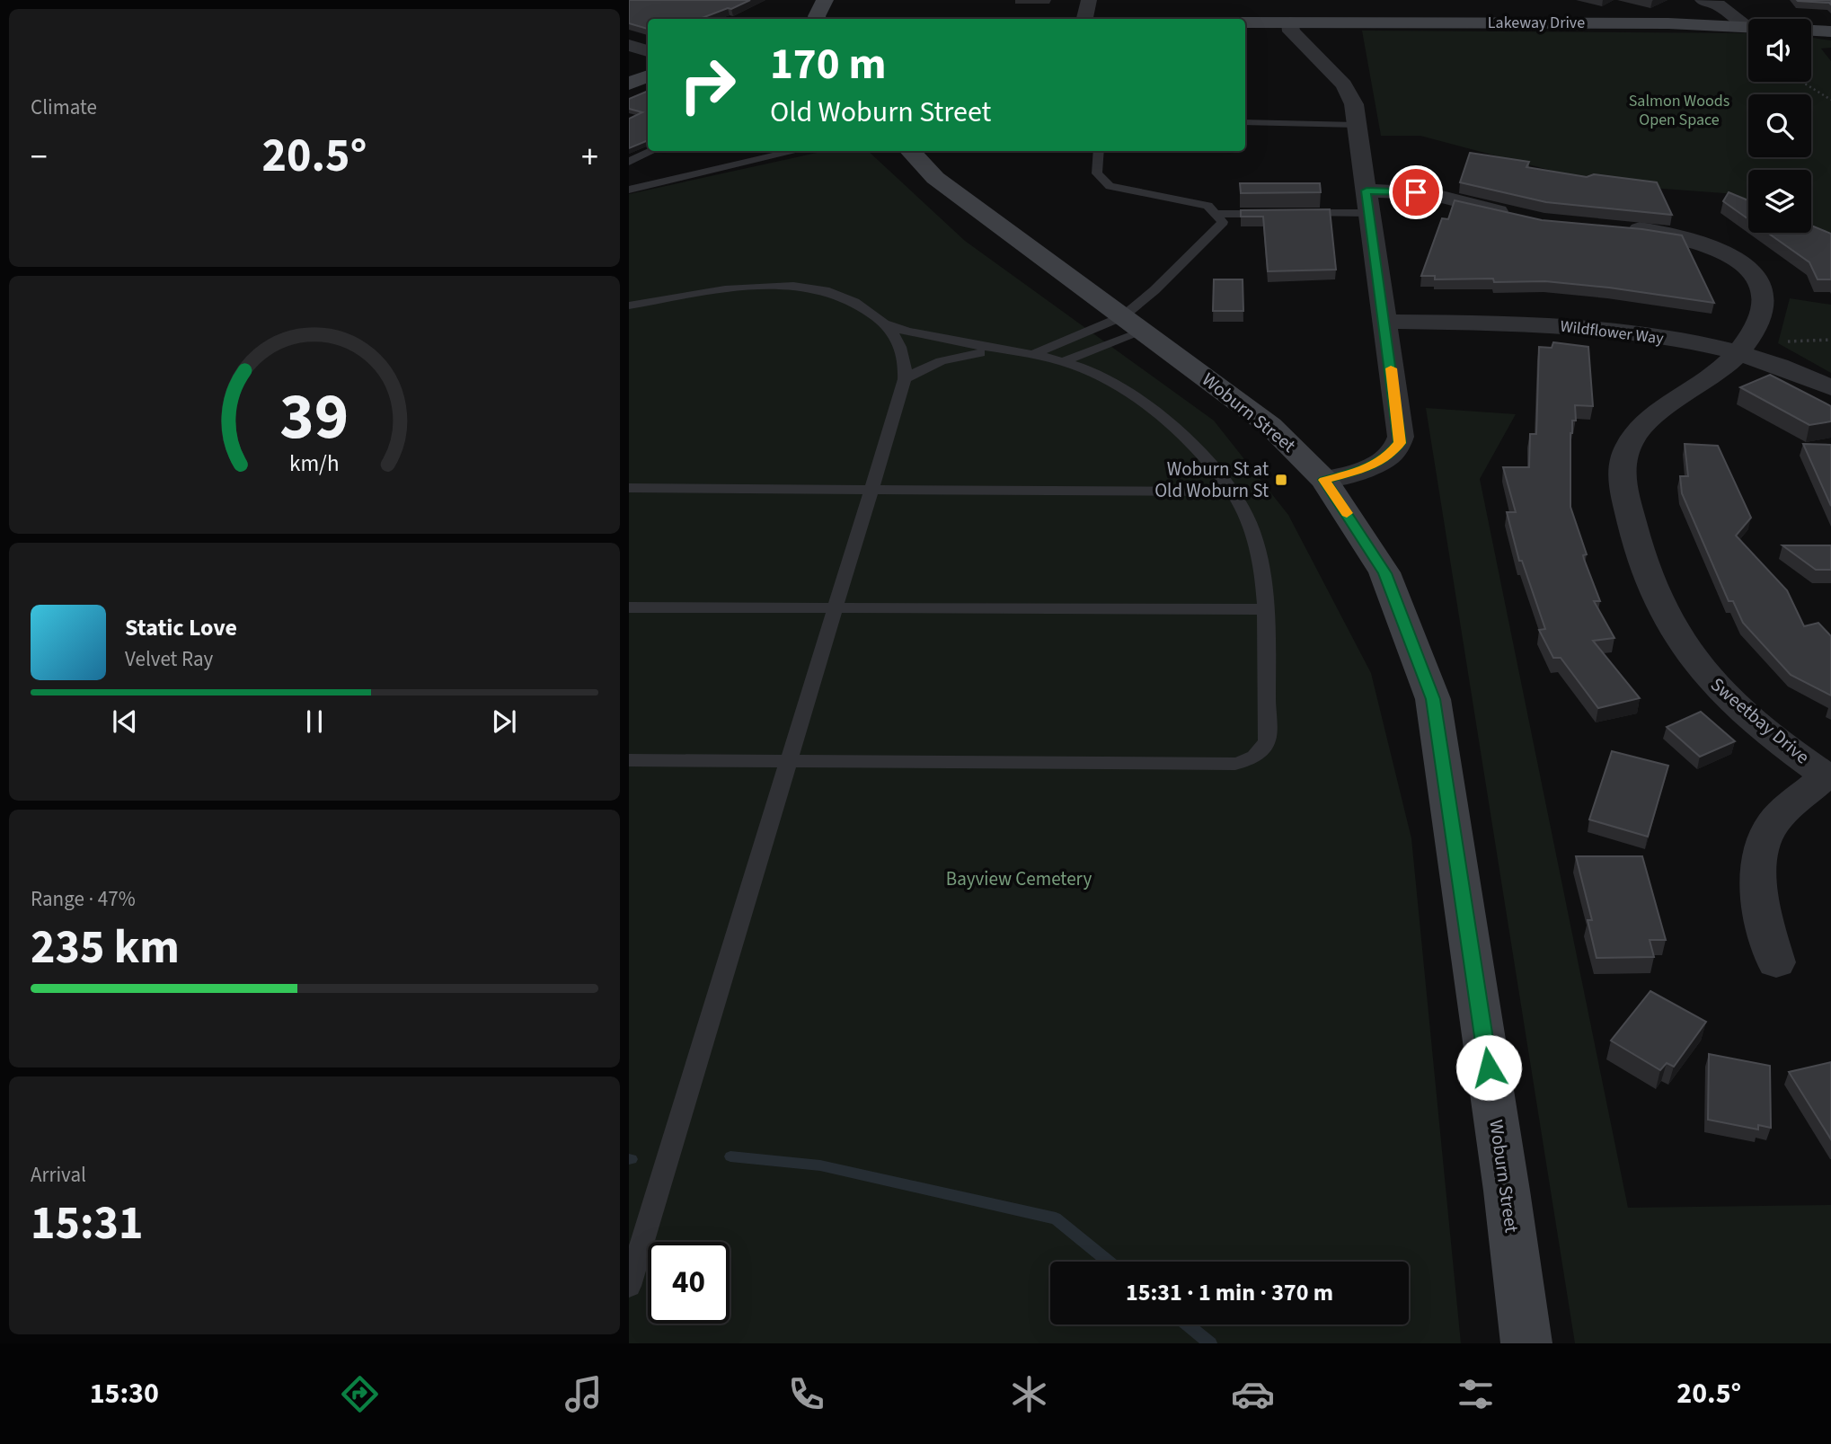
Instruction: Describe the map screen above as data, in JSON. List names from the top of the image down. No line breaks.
{"streets":{"street":["Lakeway Drive","Wildflower Way","Woburn Street","Sweetbay Drive"]},"crossings":[["Wildflower Way","Sweetbay Drive"]],"parks":["Salmon Woods Open Space","Bayview Cemetery"],"places":{"transit":["Woburn St at Old Woburn St"]},"page":{"tile":["Climate",["Range · 47%","235 km"],["Arrival","15:31"]],"turn":["170 m","Old Woburn Street"],"heat":["−","20.5°","+"],"song":["Static Love","Velvet Ray"],"limit":"40","trip":"15:31 · 1 min · 370 m","tabs":["15:30","20.5°"],"gauge":["39","km/h"]}}
